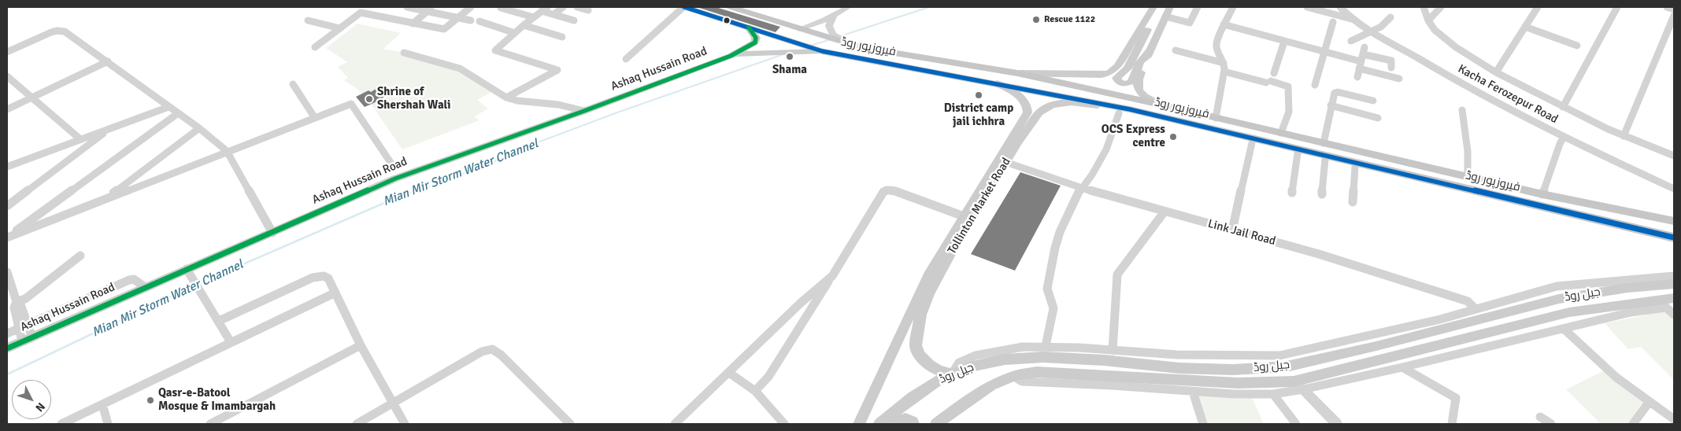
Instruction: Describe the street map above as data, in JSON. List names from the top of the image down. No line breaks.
{"streets":{"main road":["فیروزپور روڈ","Ashaq Hussain Road","Tollinton Market Road","جیل روڈ"],"street":["Kacha Ferozepur Road","Link Jail Road"]},"crossings":[["فیروزپور روڈ","Ashaq Hussain Road"],["فیروزپور روڈ","Tollinton Market Road"],["Tollinton Market Road","Link Jail Road"],["Tollinton Market Road","جیل روڈ"]],"water":["Mian Mir Storm Water Channel"],"places":["Rescue 1122","Shama","District camp jail ichhra","Shrine of Shershah Wali","OCS Express centre","Qasr-e-Batool Mosque & Imambargah"],"north":"bottom right"}
